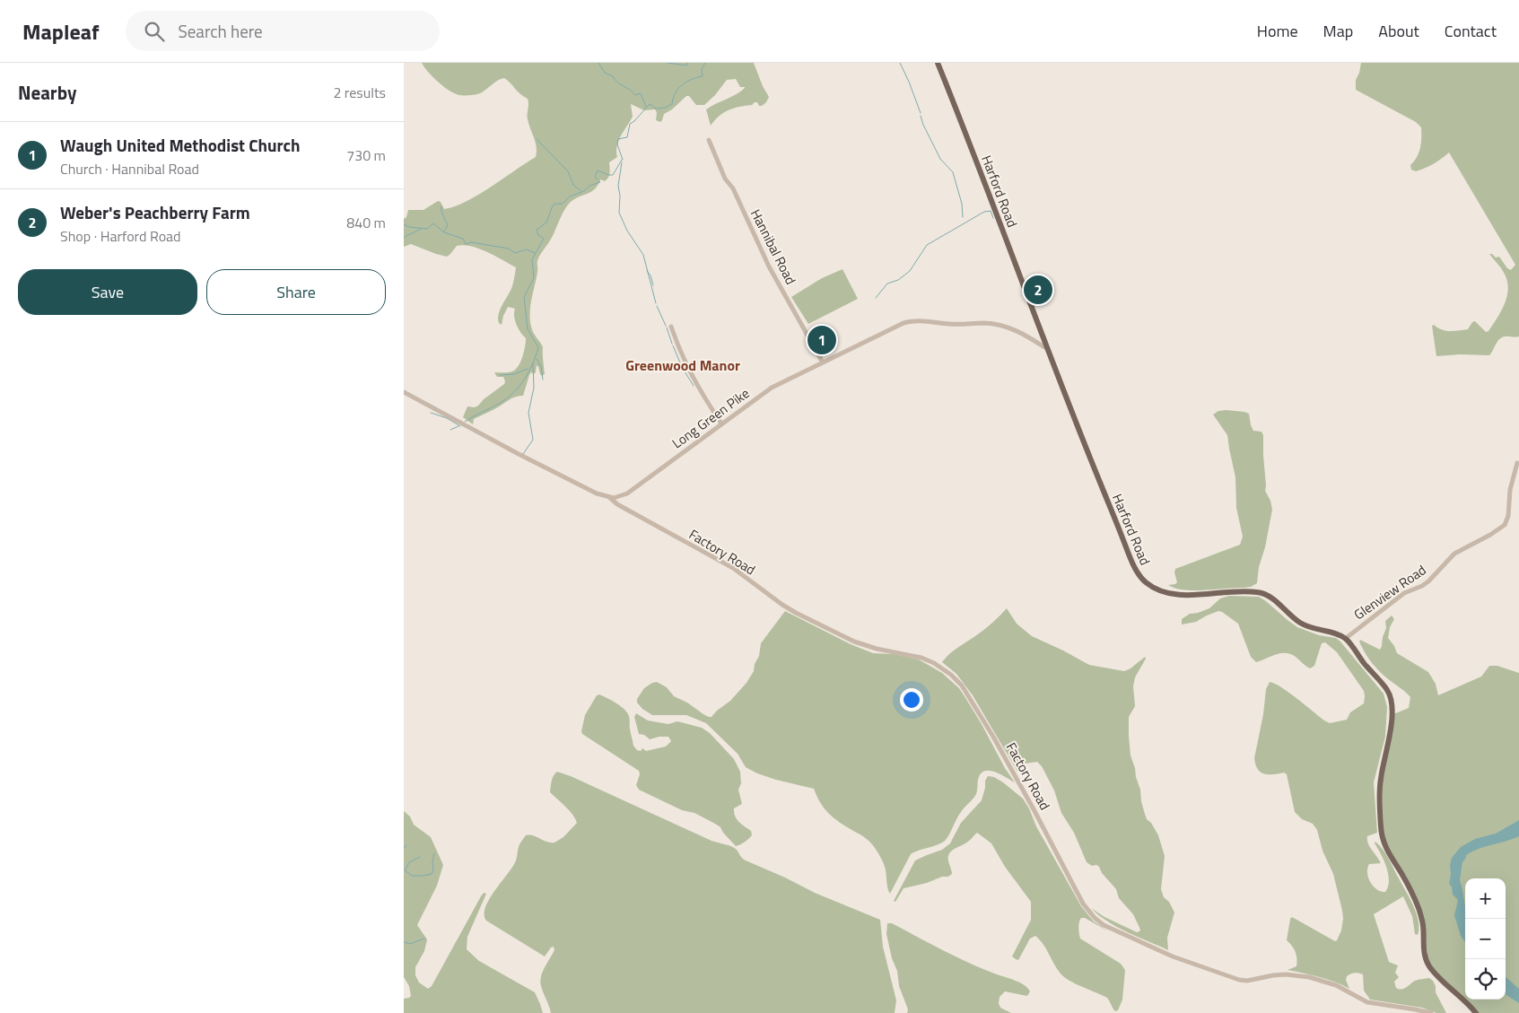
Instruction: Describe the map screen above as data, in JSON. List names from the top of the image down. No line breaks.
{"streets":{"main road":["Harford Road"],"street":["Hannibal Road","Long Green Pike","Factory Road","Glenview Road"]},"crossings":[["Harford Road","Long Green Pike"],["Harford Road","Glenview Road"],["Hannibal Road","Long Green Pike"],["Long Green Pike","Factory Road"]],"districts":["Greenwood Manor"],"page":{"header":"Mapleaf","search":"Search here","nav":["Home","Map","About","Contact"],"heading":["Nearby","2 results"],"list":[{"mark":"1","name":"Waugh United Methodist Church","note":"Church · Hannibal Road","value":"730 m"},{"mark":"2","name":"Weber's Peachberry Farm","note":"Shop · Harford Road","value":"840 m"}],"buttons":["Save","Share"],"pins":["2","1"],"map_buttons":["+","−"]}}
